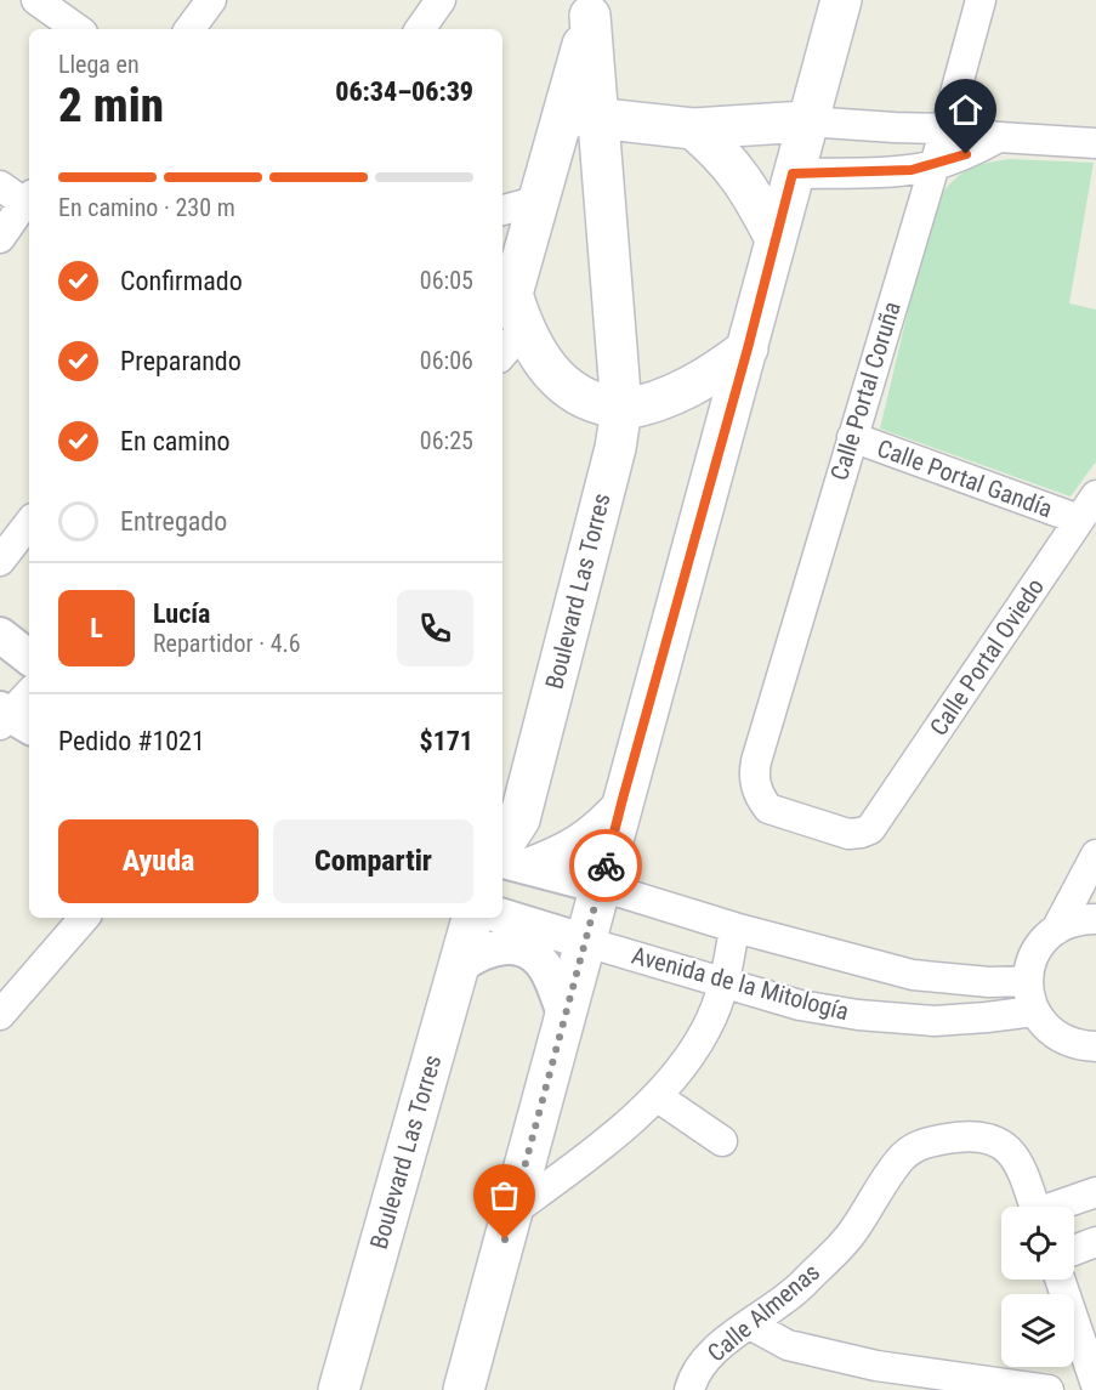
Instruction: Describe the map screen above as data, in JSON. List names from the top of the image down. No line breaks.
{"streets":{"main road":["Boulevard Las Torres"],"street":["Calle Portal Coruña","Calle Portal Gandía","Calle Portal Oviedo","Avenida de la Mitología","Calle Almenas"]},"crossings":[["Calle Portal Coruña","Calle Portal Gandía"],["Calle Portal Coruña","Calle Portal Oviedo"],["Calle Portal Gandía","Calle Portal Oviedo"]],"page":{"heading":["2 min","Llega en","06:34–06:39"],"panel":["Lucía","Repartidor · 4.6","Pedido #1021","$171"],"bar":"En camino · 230 m","list":[["Confirmado","06:05"],["Preparando","06:06"],["En camino","06:25"],"Entregado"],"round":"L","buttons":["Ayuda","Compartir"]}}
